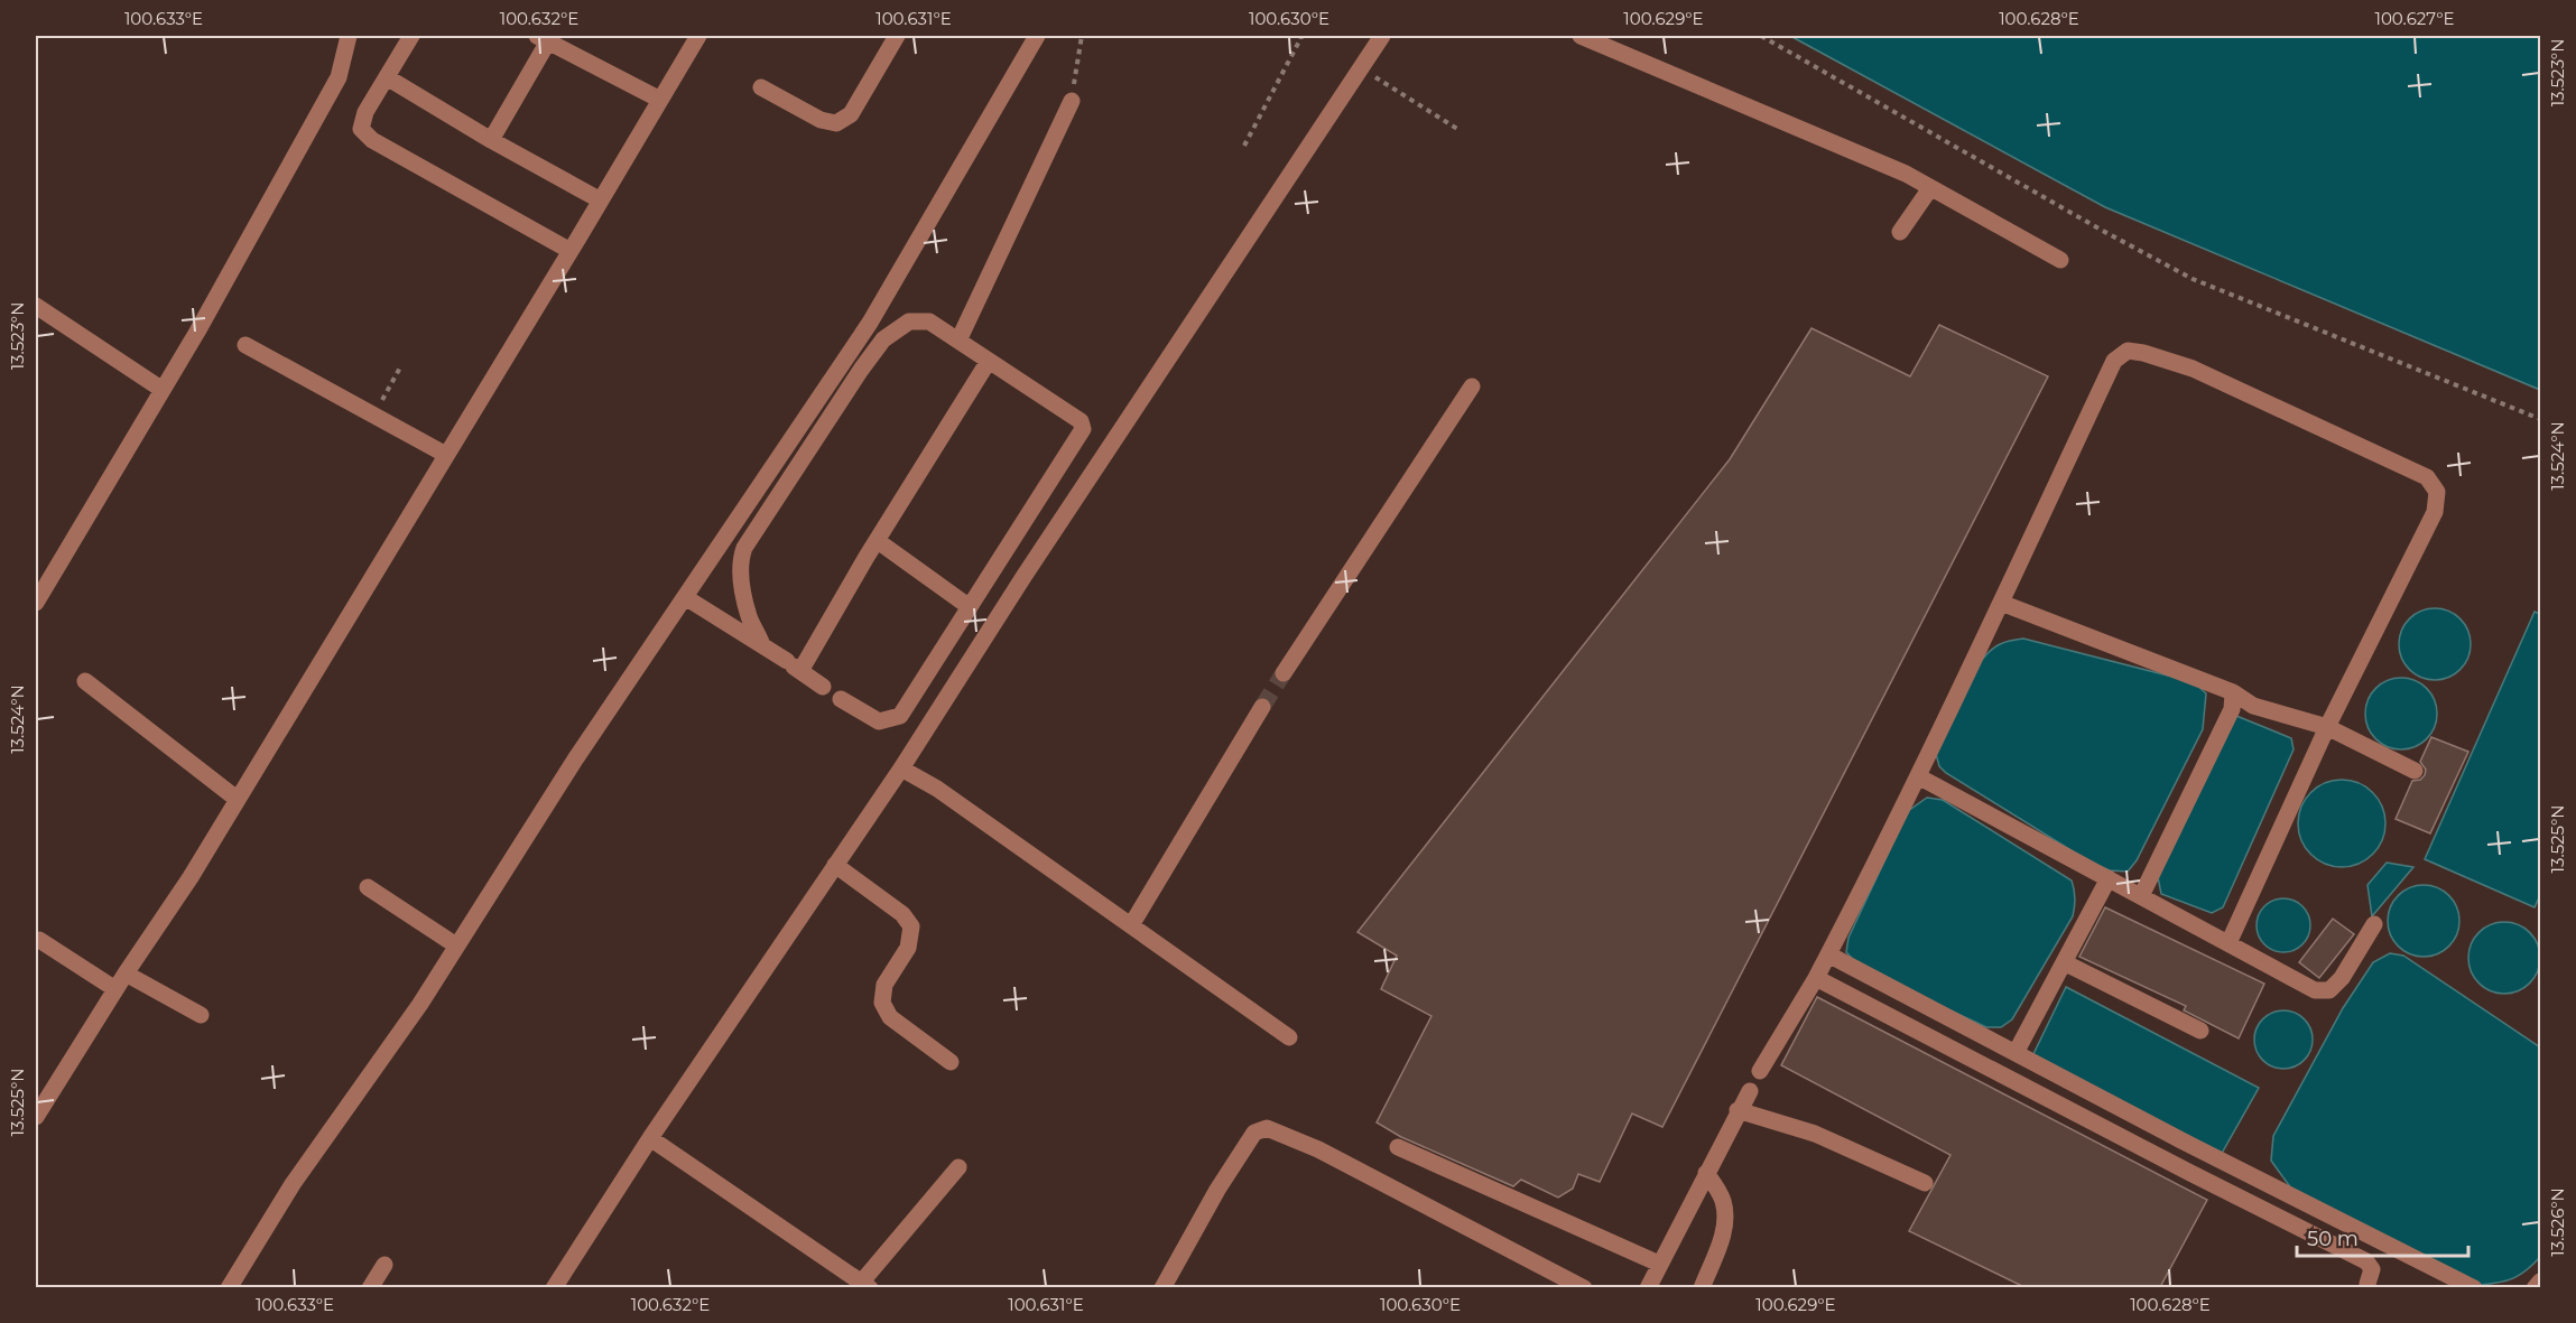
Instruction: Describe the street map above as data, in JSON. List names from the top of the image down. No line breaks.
{"scale_bar":"50 m","coordinates":["100.633°E","100.632°E","100.631°E","100.630°E","100.629°E","100.628°E","100.627°E","13.523°N","13.524°N","13.525°N","13.526°N"]}
